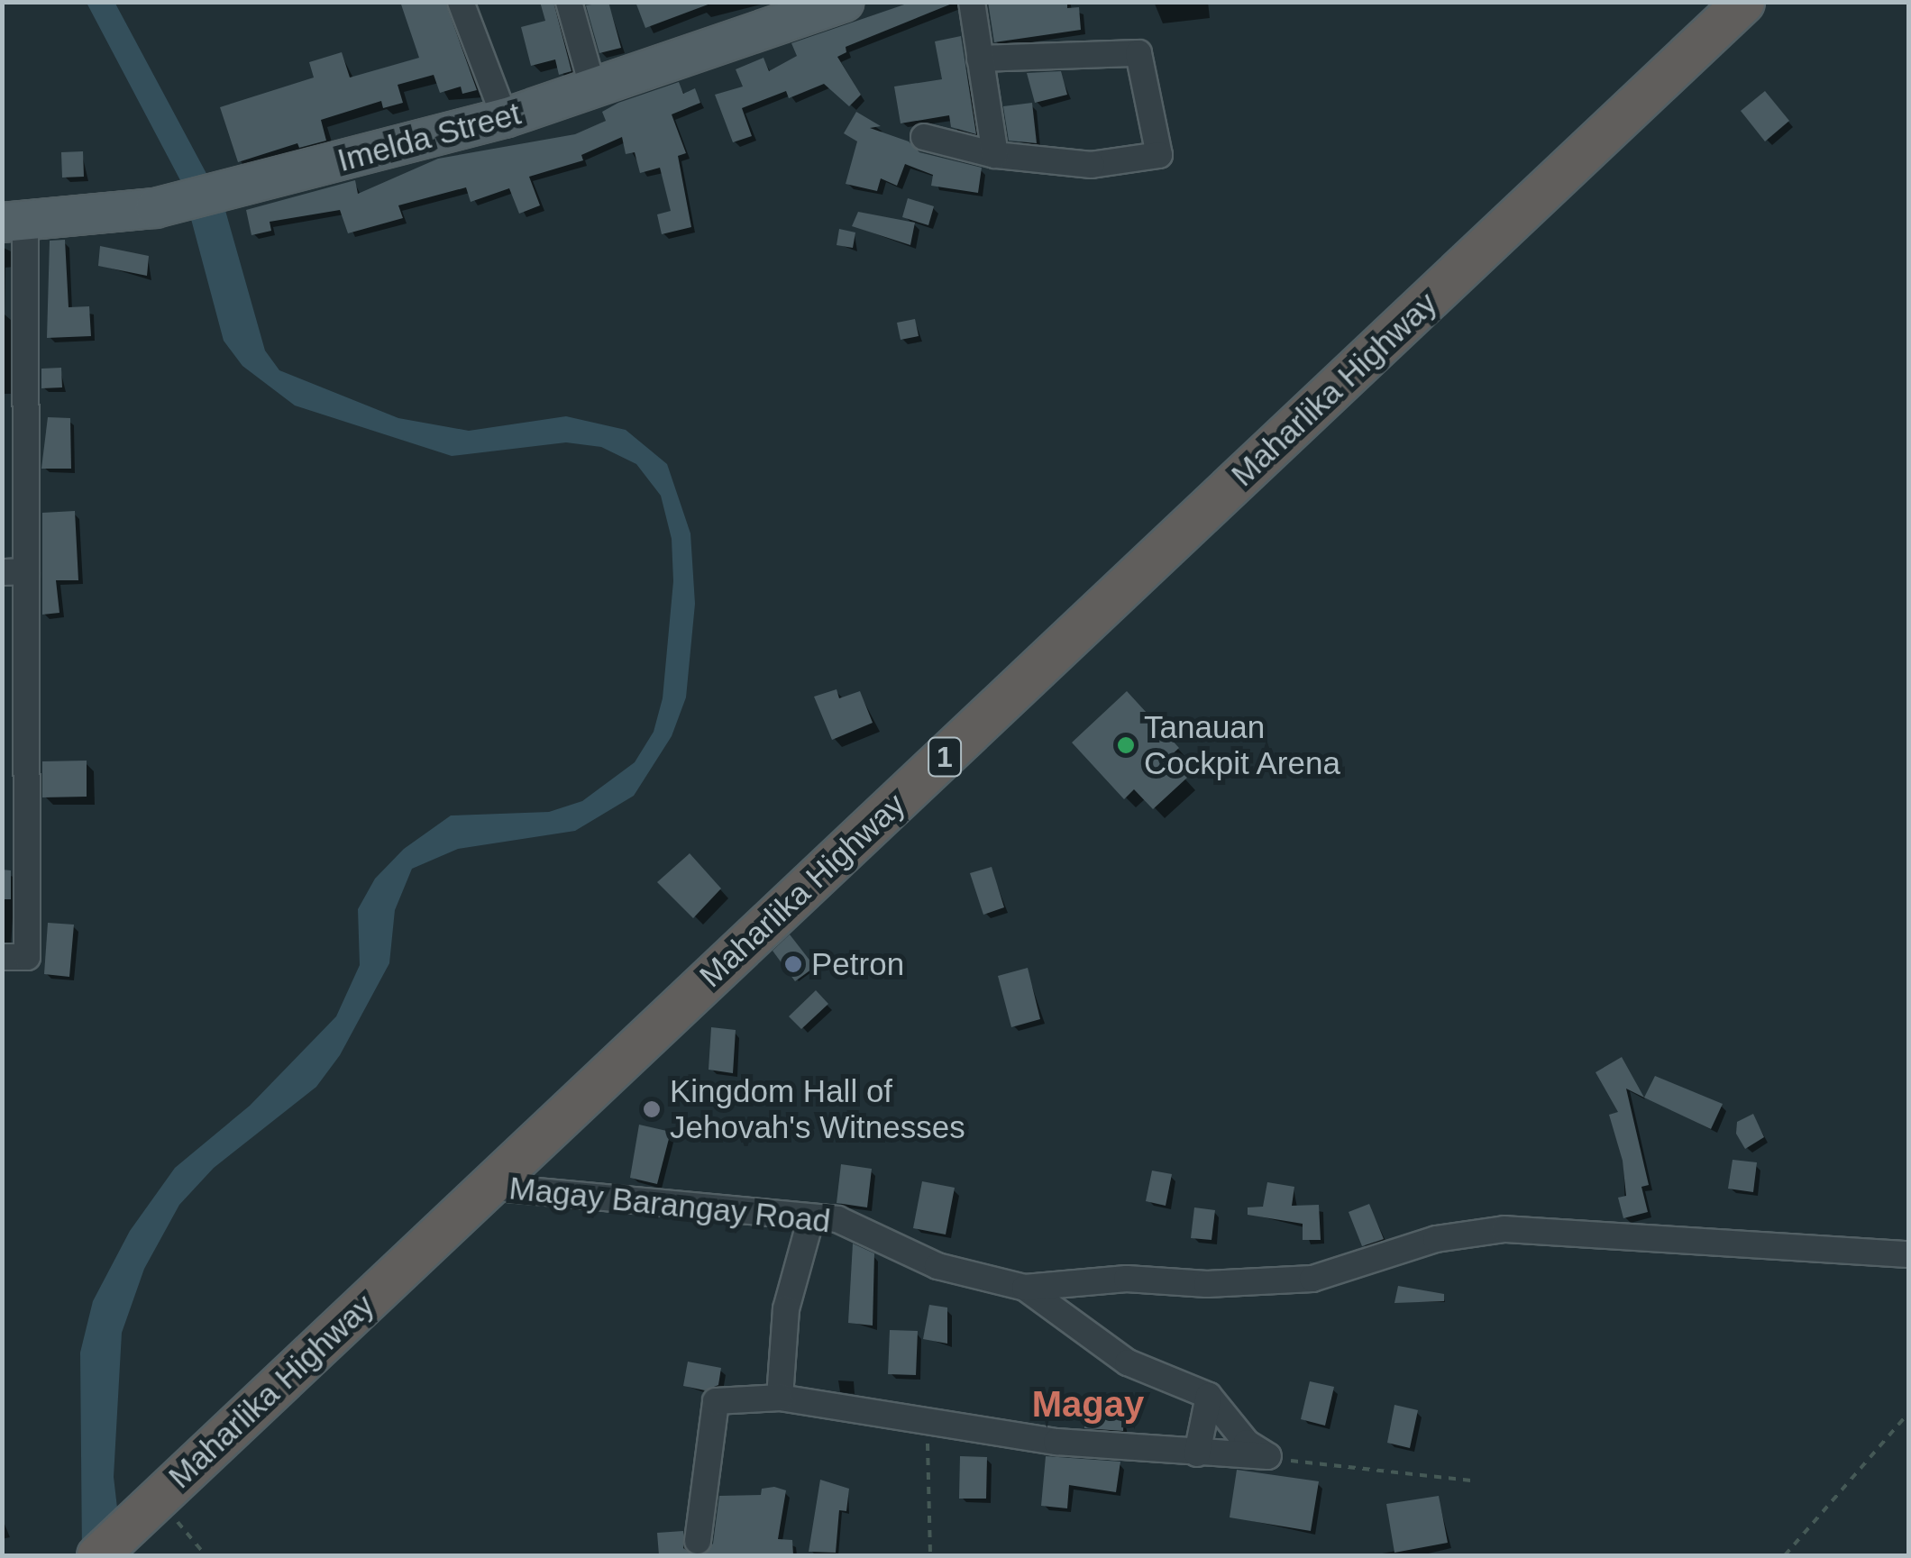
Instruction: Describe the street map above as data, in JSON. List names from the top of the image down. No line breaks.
{"streets":{"highway":["Maharlika Highway","1"],"main road":["Imelda Street"],"street":["Magay Barangay Road"]},"crossings":[["Maharlika Highway","Magay Barangay Road"]],"districts":["Magay"],"places":["Tanauan Cockpit Arena","Petron","Kingdom Hall of Jehovah's Witnesses"]}
